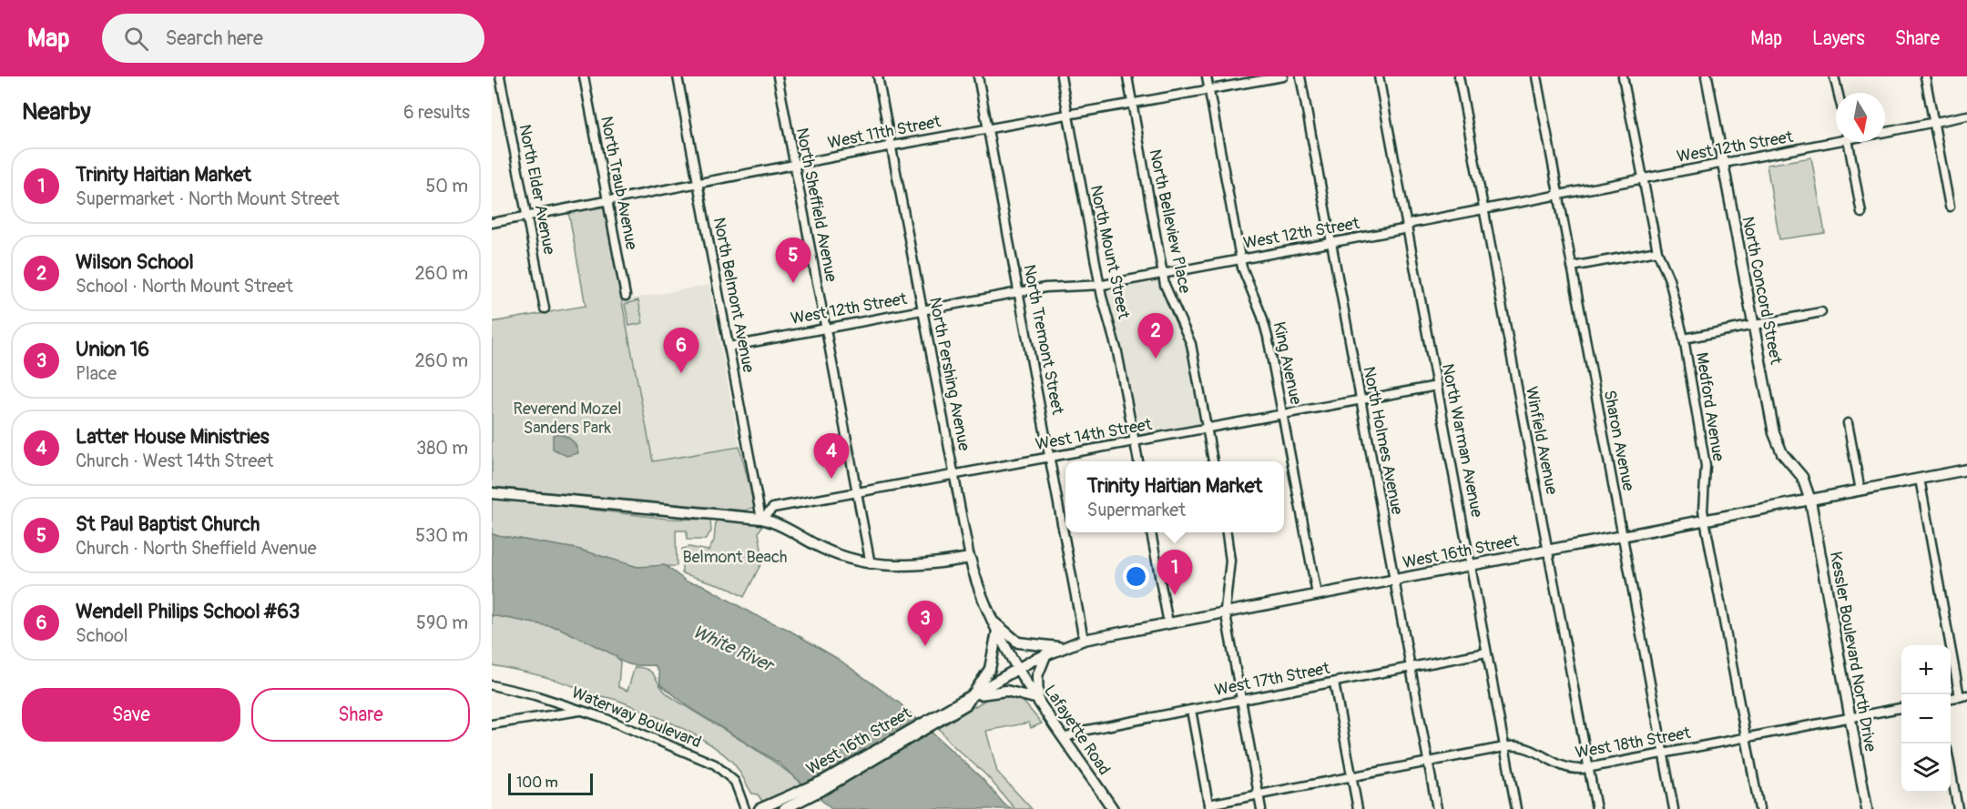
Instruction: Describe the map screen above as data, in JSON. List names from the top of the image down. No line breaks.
{"streets":{"main road":["North Concord Street","North Pershing Avenue","West 16th Street","Kessler Boulevard North Drive","Lafayette Road"],"street":["West 11th Street","West 12th Street","North Traub Avenue","North Elder Avenue","North Sheffield Avenue","North Belleview Place","North Mount Street","North Belmont Avenue","North Tremont Street","King Avenue","Medford Avenue","West 14th Street","North Holmes Avenue","North Warman Avenue","Winfield Avenue","Sharon Avenue","West 17th Street","Waterway Boulevard","West 18th Street"]},"crossings":[["West 11th Street","North Traub Avenue"],["West 11th Street","North Elder Avenue"],["West 11th Street","North Sheffield Avenue"],["West 11th Street","North Belleview Place"],["West 11th Street","North Mount Street"],["West 11th Street","North Belmont Avenue"],["West 11th Street","North Tremont Street"],["West 11th Street","King Avenue"],["West 11th Street","North Pershing Avenue"],["West 12th Street","North Sheffield Avenue"],["West 12th Street","North Belleview Place"],["West 12th Street","North Mount Street"],["West 12th Street","North Concord Street"],["West 12th Street","North Belmont Avenue"],["West 12th Street","North Tremont Street"],["West 12th Street","King Avenue"],["West 12th Street","North Pershing Avenue"],["West 12th Street","Medford Avenue"],["West 12th Street","North Holmes Avenue"],["West 12th Street","North Warman Avenue"],["West 12th Street","Winfield Avenue"],["West 12th Street","Sharon Avenue"],["North Sheffield Avenue","West 14th Street"],["North Belleview Place","West 14th Street"],["North Mount Street","West 14th Street"],["North Concord Street","West 16th Street"],["North Concord Street","Kessler Boulevard North Drive"],["North Belmont Avenue","West 14th Street"],["North Tremont Street","West 14th Street"],["North Tremont Street","West 16th Street"],["King Avenue","West 14th Street"],["King Avenue","West 16th Street"],["North Pershing Avenue","West 14th Street"],["North Pershing Avenue","West 16th Street"],["North Pershing Avenue","Lafayette Road"],["Medford Avenue","West 16th Street"],["Medford Avenue","West 18th Street"],["West 14th Street","North Holmes Avenue"],["West 14th Street","North Warman Avenue"],["North Holmes Avenue","West 16th Street"],["North Holmes Avenue","West 17th Street"],["North Holmes Avenue","West 18th Street"],["North Warman Avenue","West 16th Street"],["North Warman Avenue","West 17th Street"],["North Warman Avenue","West 18th Street"],["Winfield Avenue","West 16th Street"],["Winfield Avenue","West 18th Street"],["Sharon Avenue","West 16th Street"],["Sharon Avenue","West 18th Street"],["West 16th Street","Kessler Boulevard North Drive"],["West 16th Street","Lafayette Road"],["Kessler Boulevard North Drive","West 18th Street"],["West 17th Street","Lafayette Road"]],"water":["White River"],"parks":["Reverend Mozel Sanders Park","Belmont Beach"],"scale_bar":"100 m","north":"bottom","page":{"header":"Map","search":"Search here","nav":["Map","Layers","Share"],"heading":["Nearby","6 results"],"list":[{"mark":"1","name":"Trinity Haitian Market","note":"Supermarket · North Mount Street","value":"50 m"},{"mark":"2","name":"Wilson School","note":"School · North Mount Street","value":"260 m"},{"mark":"3","name":"Union 16","note":"Place","value":"260 m"},{"mark":"4","name":"Latter House Ministries","note":"Church · West 14th Street","value":"380 m"},{"mark":"5","name":"St Paul Baptist Church","note":"Church · North Sheffield Avenue","value":"530 m"},{"mark":"6","name":"Wendell Philips School #63","note":"School","value":"590 m"}],"pins":["5","2","6","4","1","3"],"popup":["Trinity Haitian Market","Supermarket"],"map_buttons":["+","−"],"buttons":["Save","Share"],"scale":"100 m"}}
